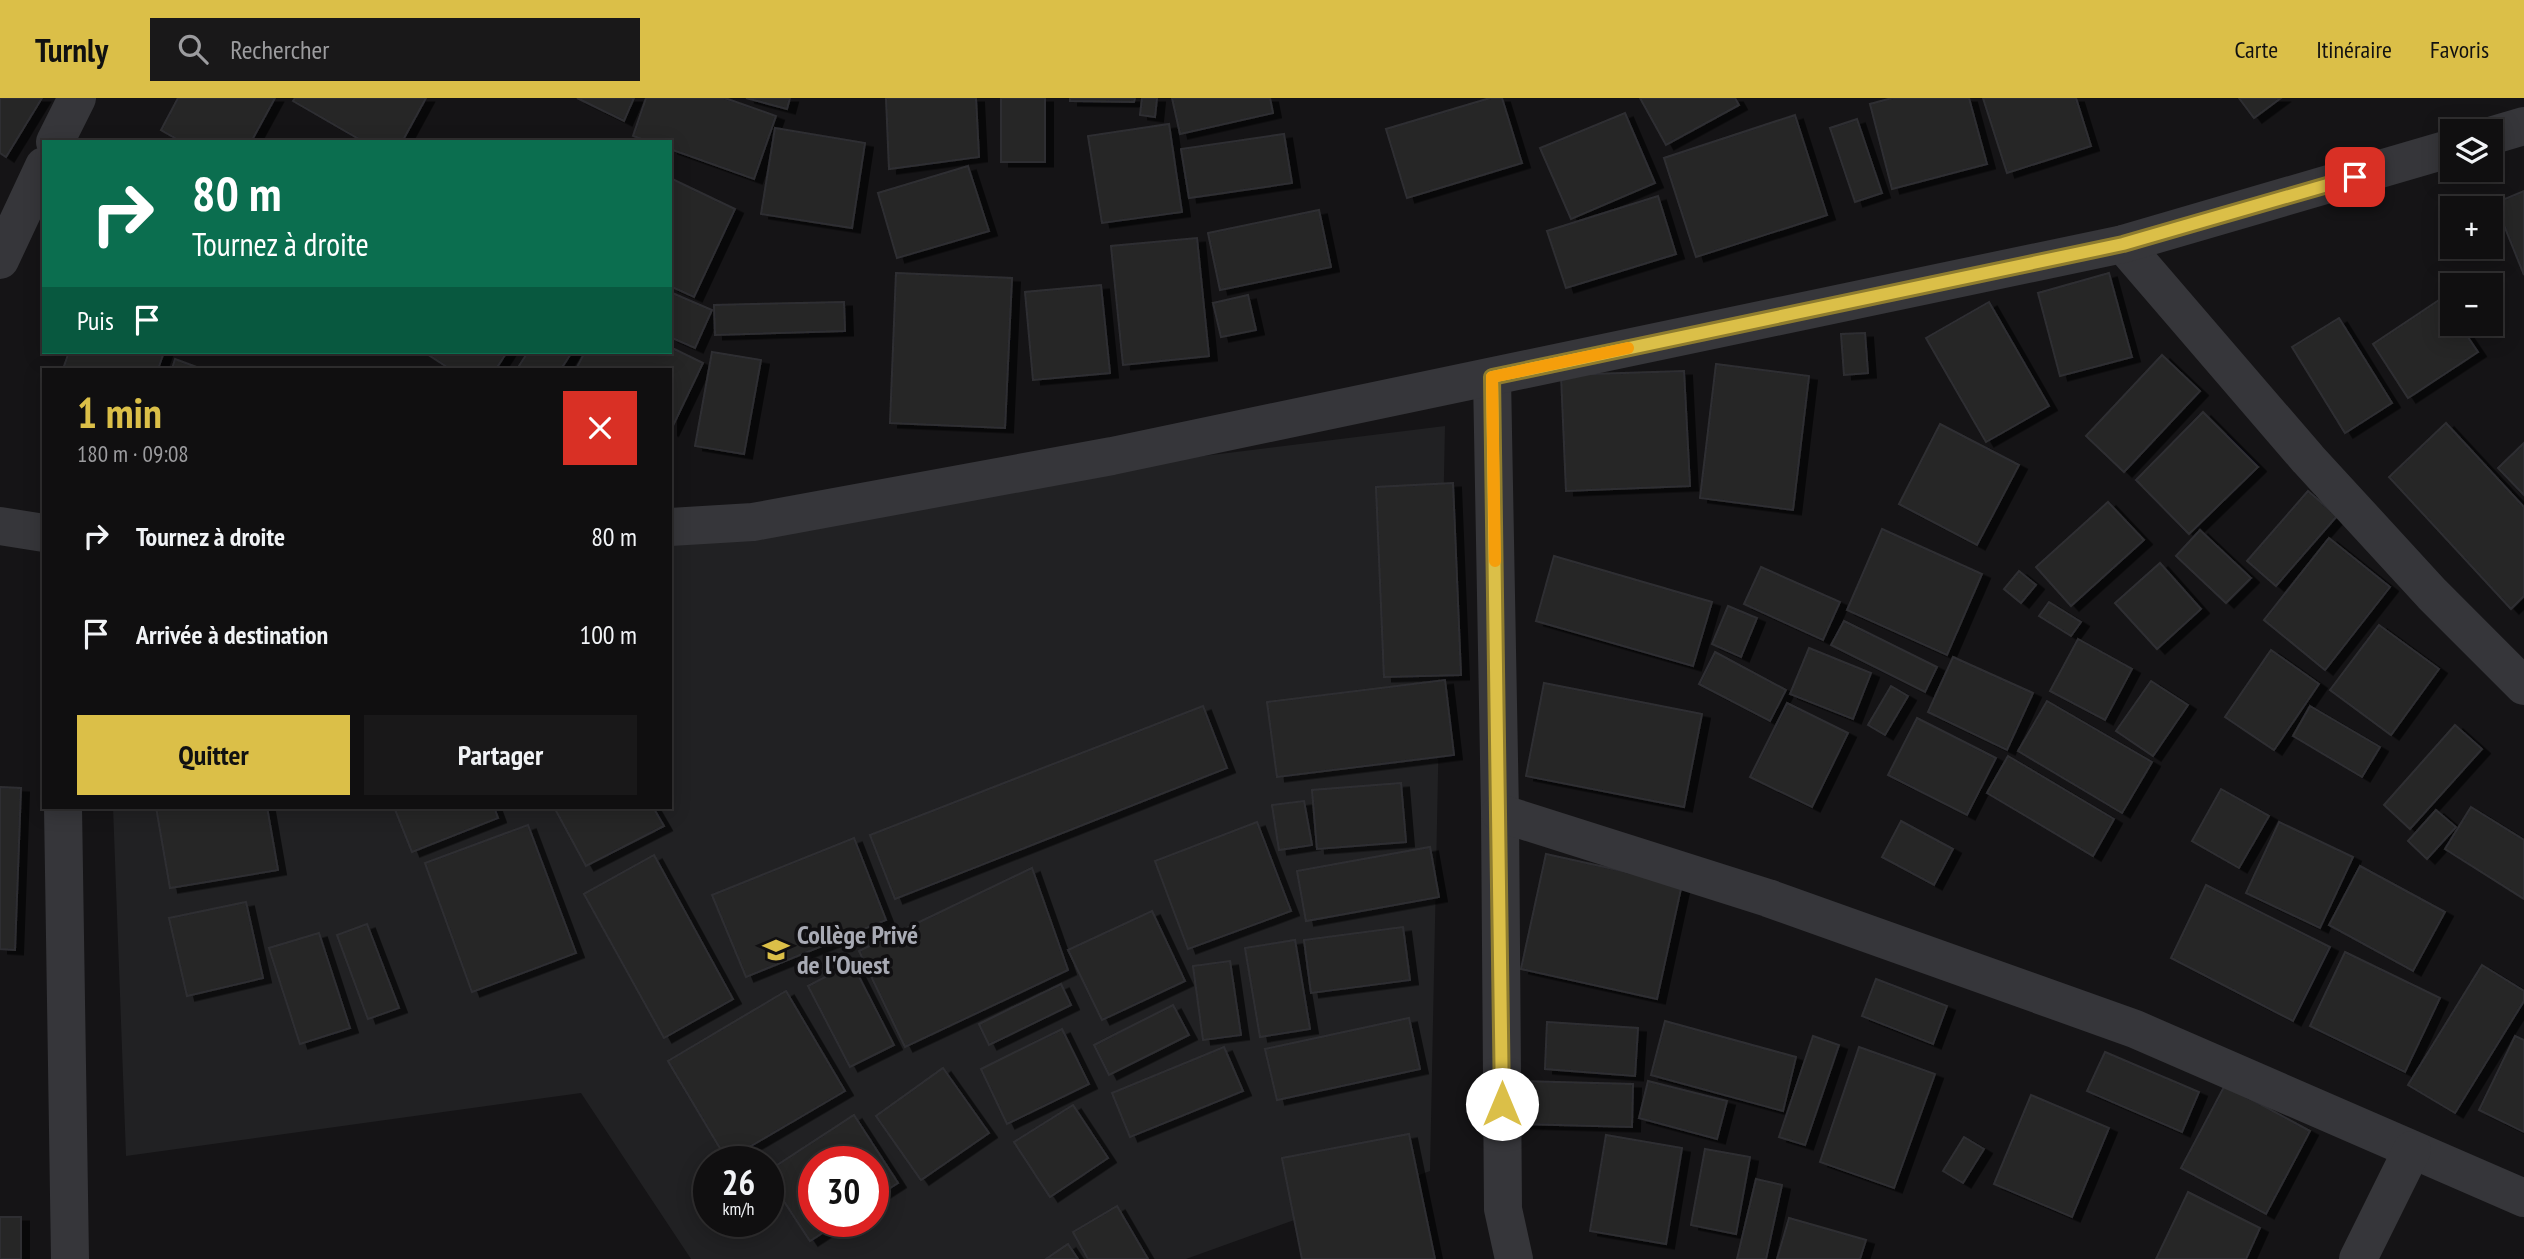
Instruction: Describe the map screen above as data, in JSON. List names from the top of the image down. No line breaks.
{"places":{"school or university":["Collège Privé de l'Ouest"]},"page":{"header":"Turnly","search":"Rechercher","nav":["Carte","Itinéraire","Favoris"],"map_buttons":["+","−"],"turn":["80 m","Tournez à droite"],"then":"Puis","heading":["1 min","180 m · 09:08"],"list":[{"name":"Tournez à droite","value":"80 m"},{"name":"Arrivée à destination","value":"100 m"}],"buttons":["Quitter","Partager"],"speed":"26 km/h","limit":"30"}}
